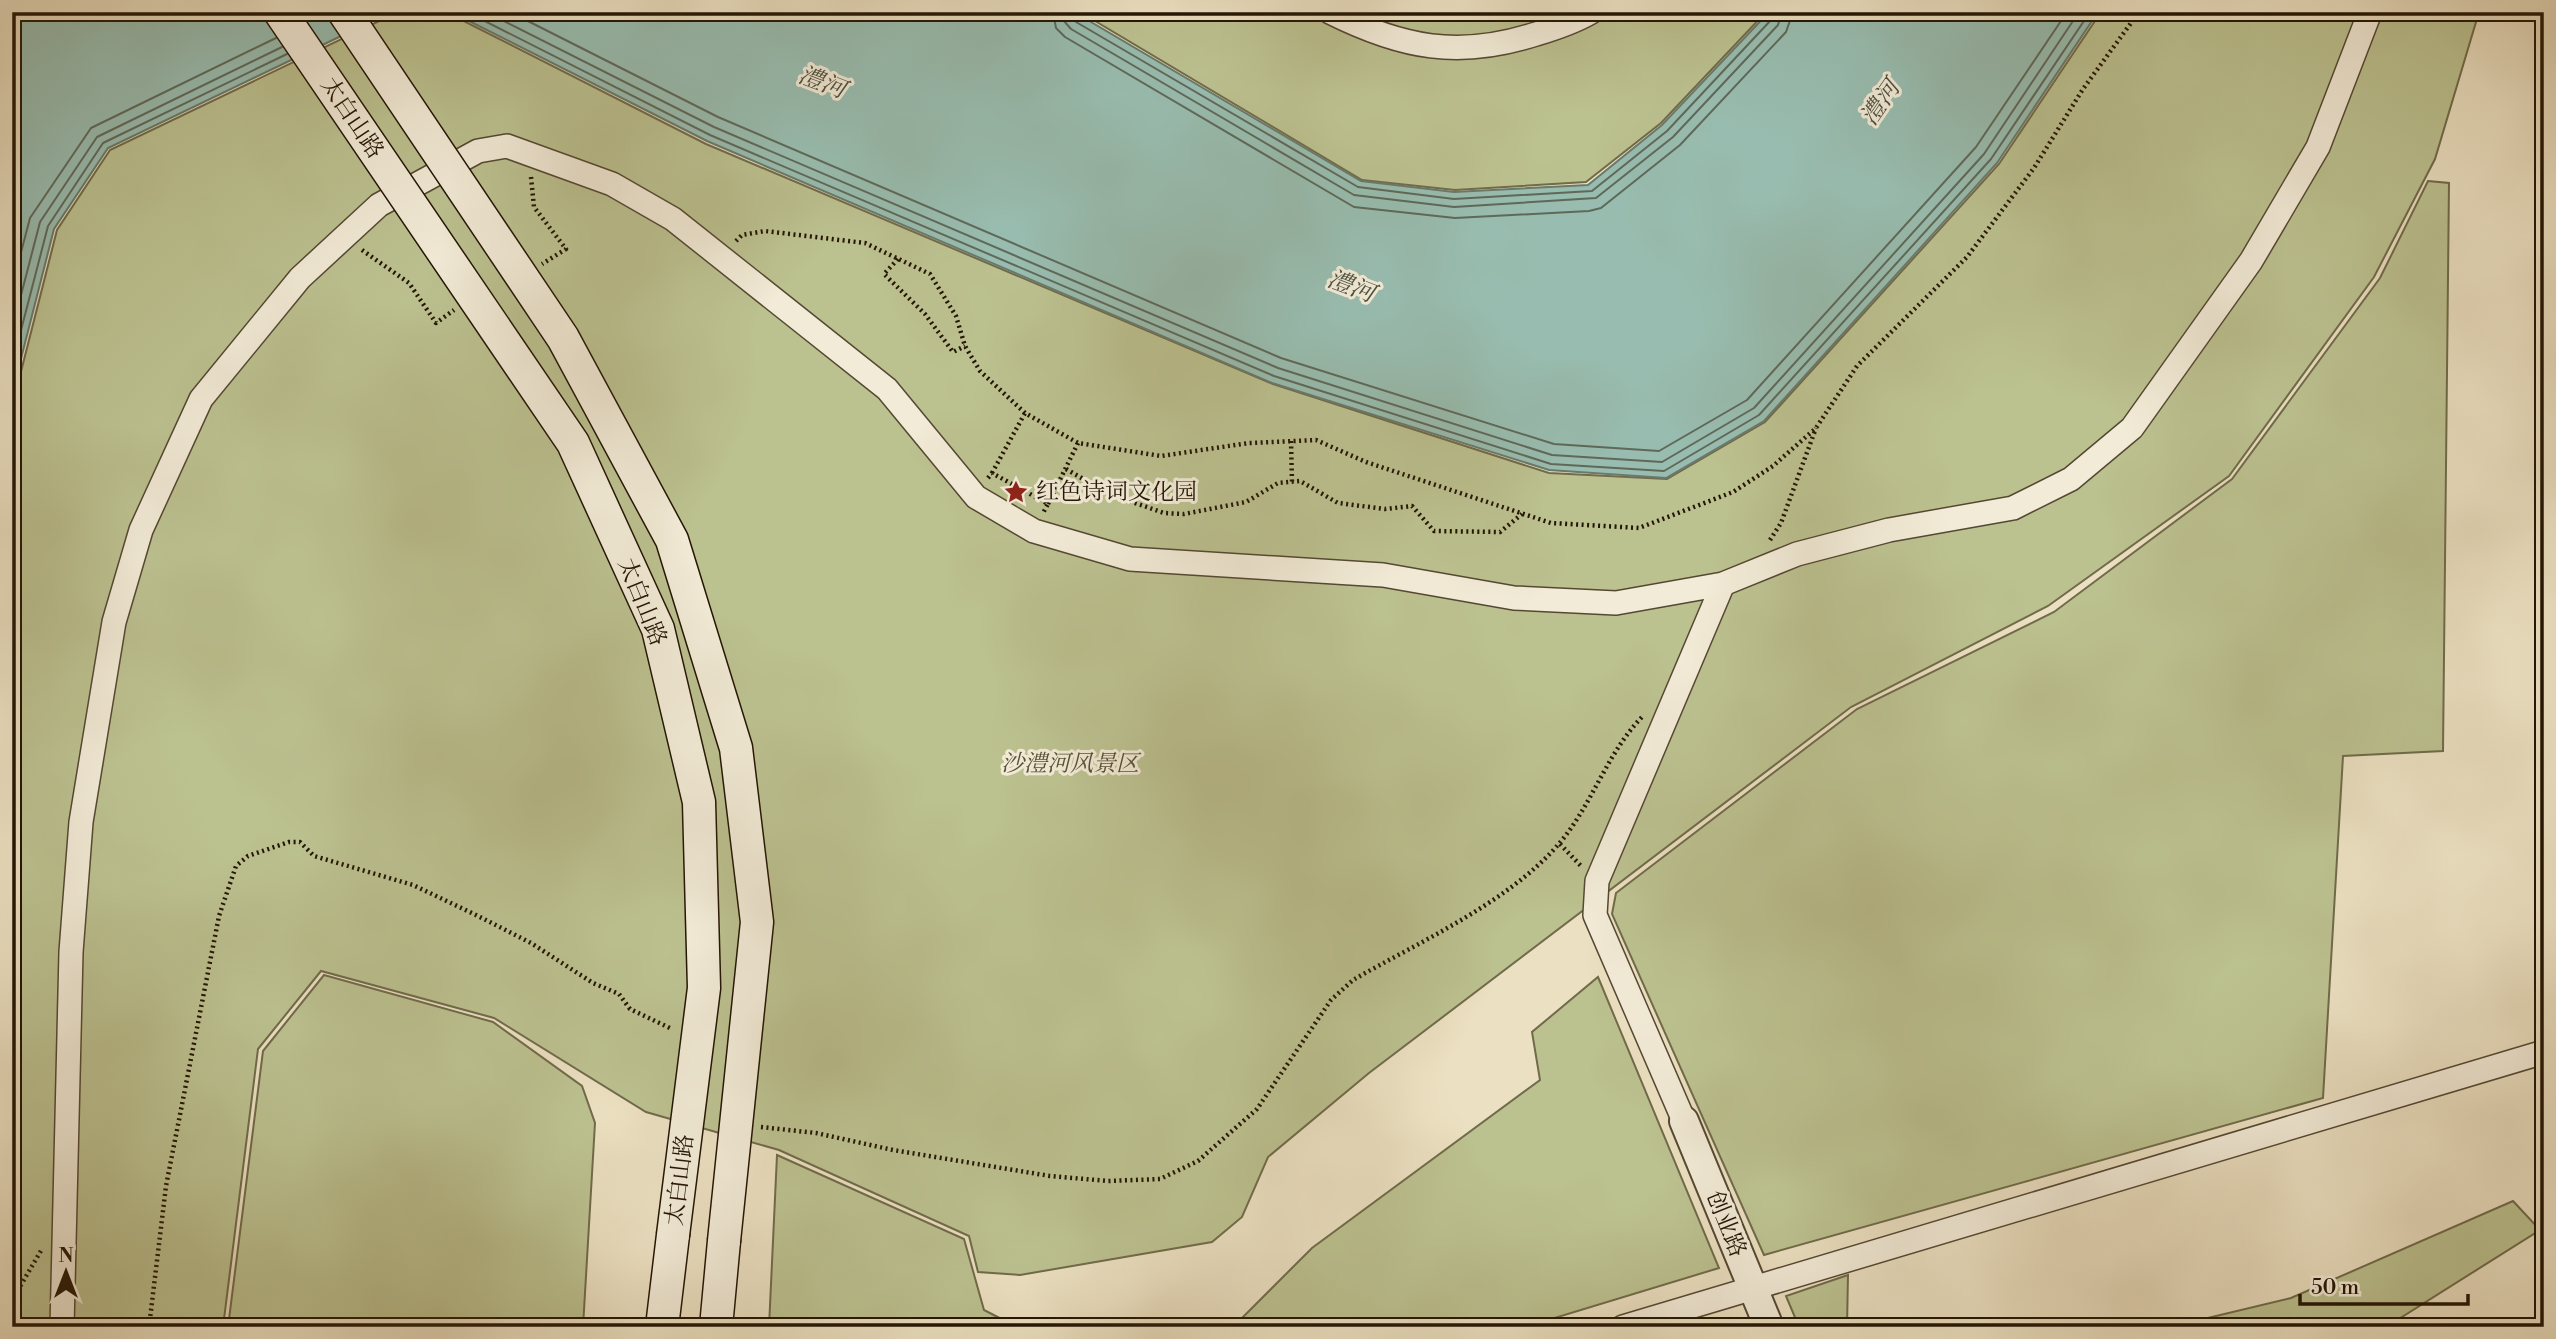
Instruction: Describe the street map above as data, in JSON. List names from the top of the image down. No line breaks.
{"streets":{"main road":["太白山路"],"street":["创业路"]},"water":["澧河"],"parks":["沙澧河风景区"],"places":{"place":["红色诗词文化园"]},"scale_bar":"50 m","north":"top"}
